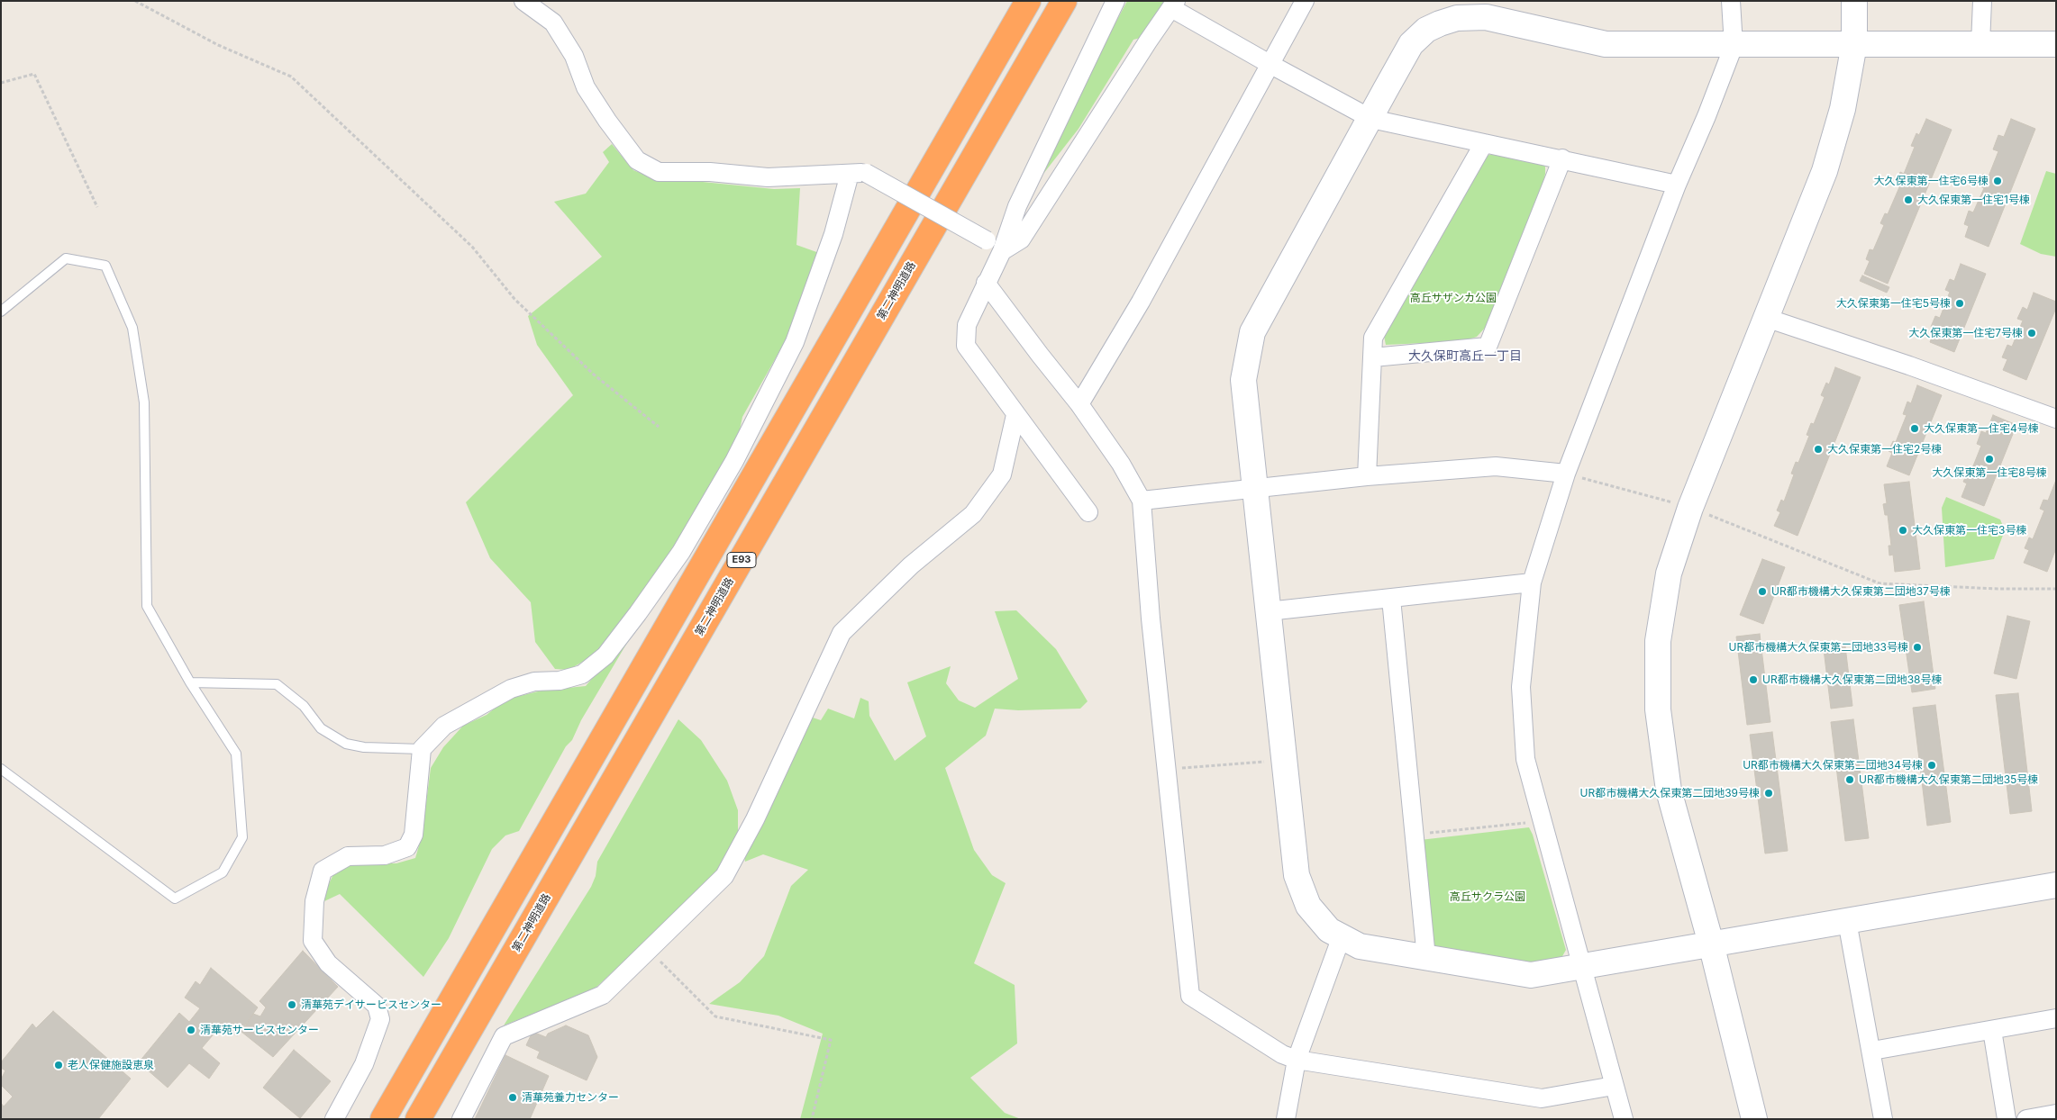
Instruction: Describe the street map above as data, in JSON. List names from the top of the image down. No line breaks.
{"streets":{"highway":["第二神明道路","E93"]},"districts":["大久保町高丘一丁目"],"parks":["高丘サザンカ公園","高丘サクラ公園"],"places":["大久保東第一住宅6号棟","大久保東第一住宅1号棟","大久保東第一住宅5号棟","大久保東第一住宅7号棟","大久保東第一住宅4号棟","大久保東第一住宅2号棟","大久保東第一住宅8号棟","大久保東第一住宅3号棟","UR都市機構大久保東第二団地37号棟","UR都市機構大久保東第二団地33号棟","UR都市機構大久保東第二団地38号棟","UR都市機構大久保東第二団地34号棟","UR都市機構大久保東第二団地35号棟","UR都市機構大久保東第二団地39号棟","清華苑デイサービスセンター","清華苑サービスセンター","老人保健施設恵泉","清華苑養力センター"]}
